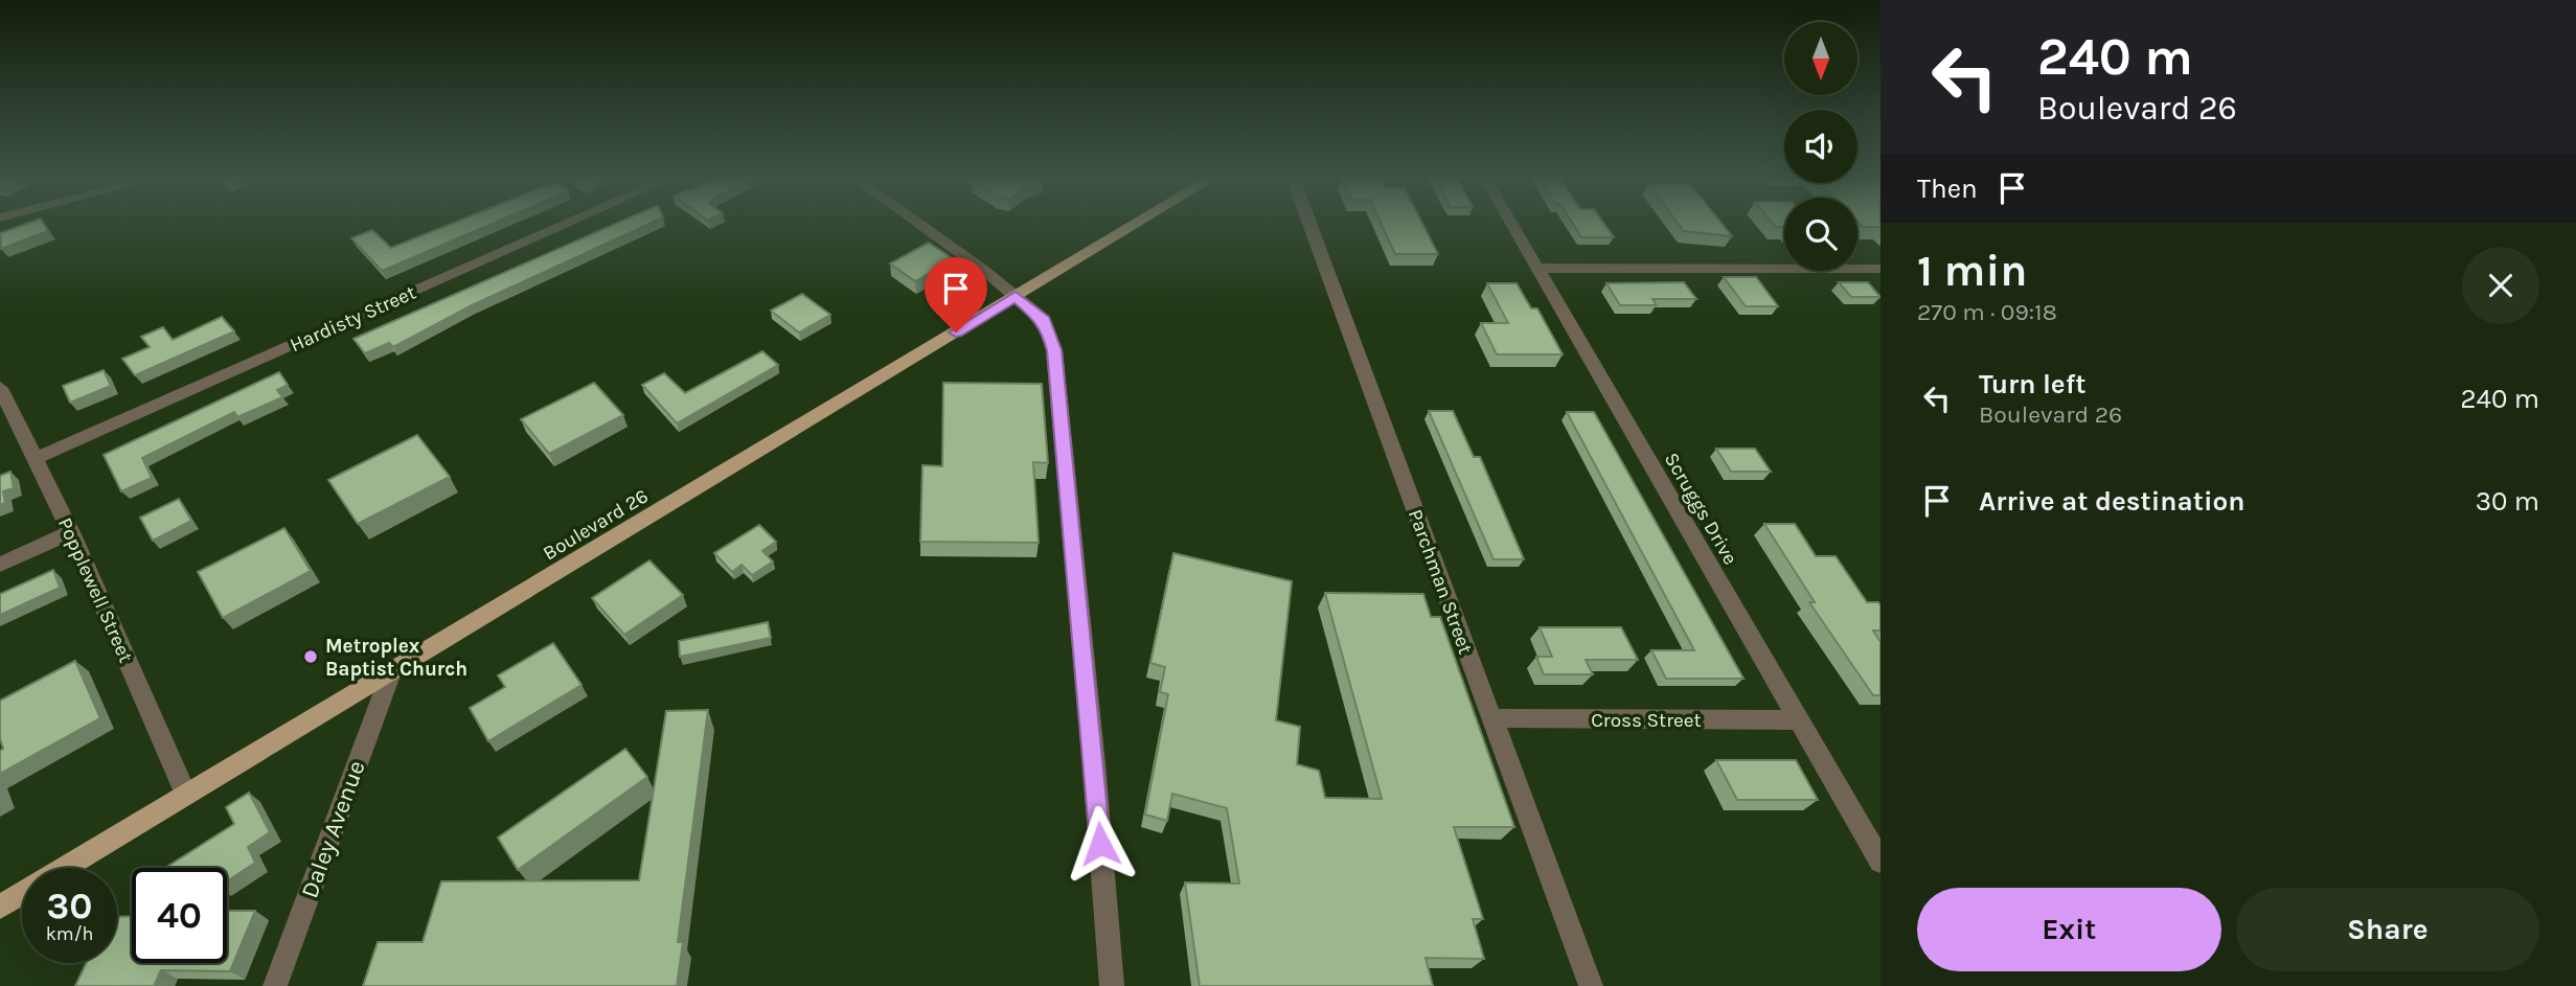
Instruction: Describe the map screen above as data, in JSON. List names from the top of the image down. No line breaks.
{"streets":{"main road":["Boulevard 26"],"street":["Hardisty Street","Scruggs Drive","Parchman Street","Popplewell Street","Cross Street","Daley Avenue"]},"crossings":[["Hardisty Street","Popplewell Street"],["Scruggs Drive","Cross Street"],["Boulevard 26","Popplewell Street"],["Boulevard 26","Daley Avenue"],["Parchman Street","Cross Street"]],"places":["Metroplex Baptist Church"],"north":"bottom","page":{"turn":["240 m","Boulevard 26"],"then":"Then","heading":["1 min","270 m · 09:18"],"list":[{"name":"Turn left","note":"Boulevard 26","value":"240 m"},{"name":"Arrive at destination","value":"30 m"}],"speed":"30 km/h","limit":"40","buttons":["Exit","Share"]}}
